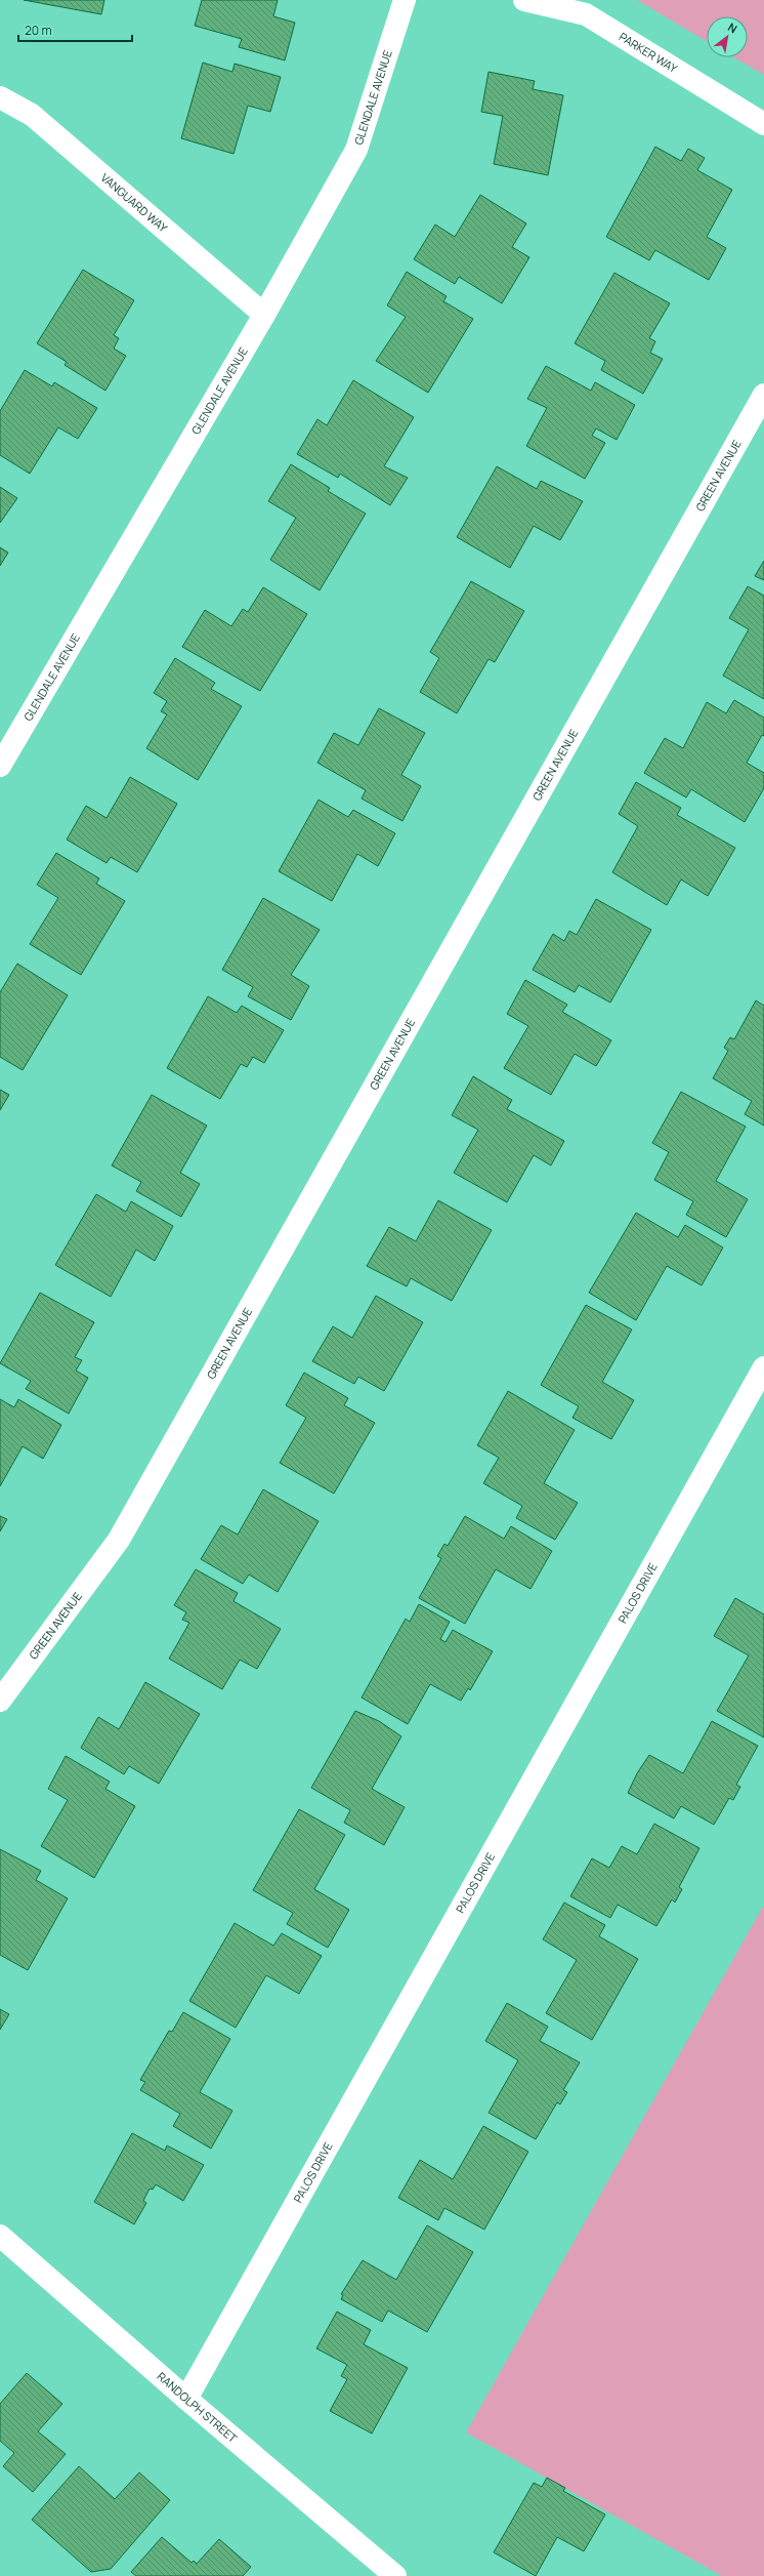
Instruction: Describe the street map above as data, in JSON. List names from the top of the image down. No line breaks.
{"streets":{"street":["PARKER WAY","GLENDALE AVENUE","VANGUARD WAY","GREEN AVENUE","PALOS DRIVE","RANDOLPH STREET"]},"crossings":[["GLENDALE AVENUE","VANGUARD WAY"],["PALOS DRIVE","RANDOLPH STREET"]],"scale_bar":"20 m","north":"top right"}
